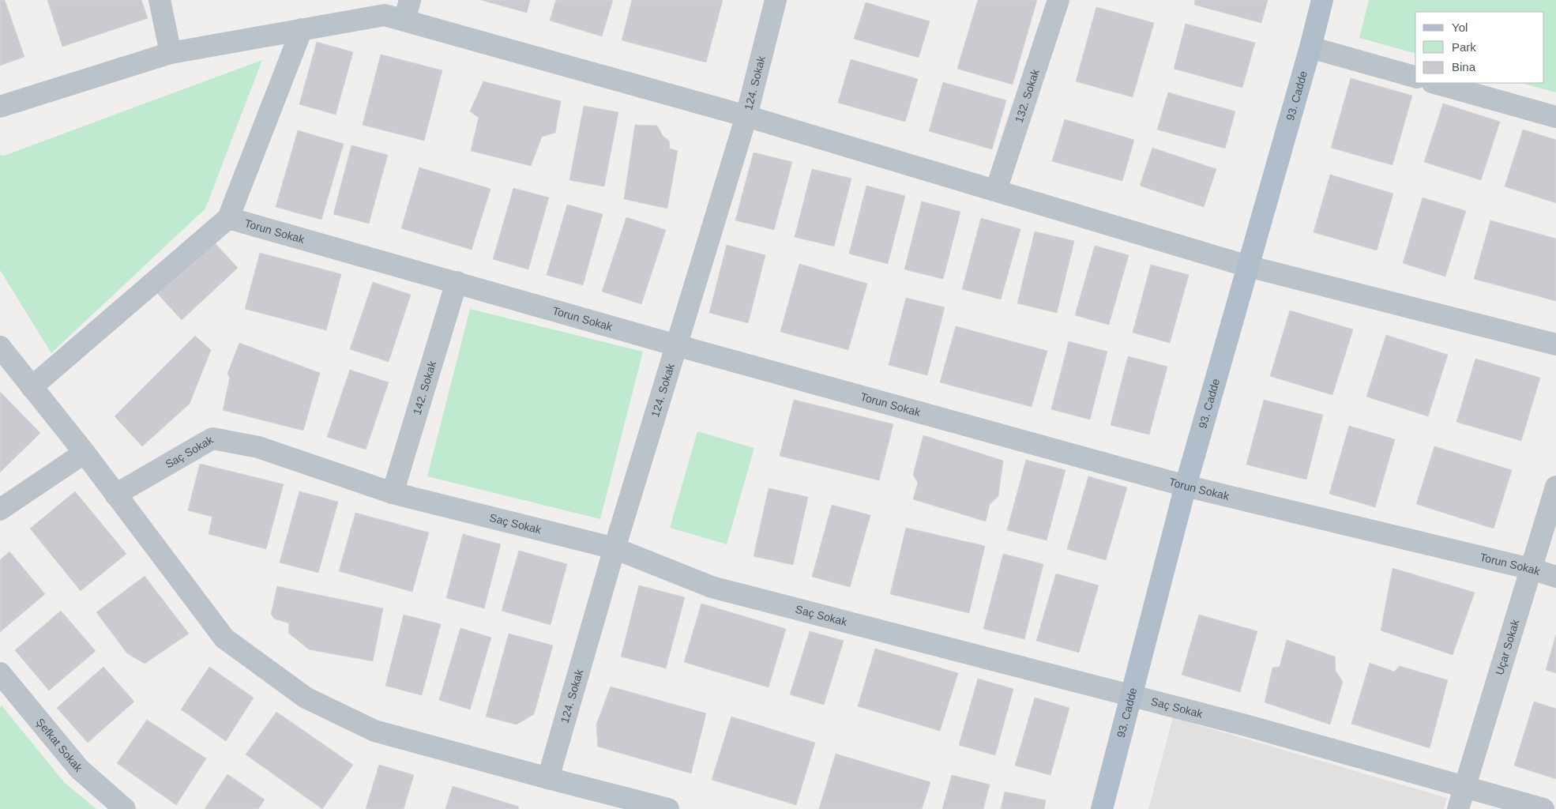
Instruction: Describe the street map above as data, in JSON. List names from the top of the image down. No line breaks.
{"streets":{"main road":["93. Cadde"],"street":["124. Sokak","132. Sokak","Torun Sokak","142. Sokak","Saç Sokak","Uçar Sokak","Şefkat Sokak"]},"crossings":[["124. Sokak","Torun Sokak"],["124. Sokak","Saç Sokak"],["93. Cadde","Torun Sokak"],["93. Cadde","Saç Sokak"],["Torun Sokak","142. Sokak"],["Torun Sokak","Uçar Sokak"],["142. Sokak","Saç Sokak"],["Saç Sokak","Uçar Sokak"]],"legend":["Yol","Park","Bina"]}
